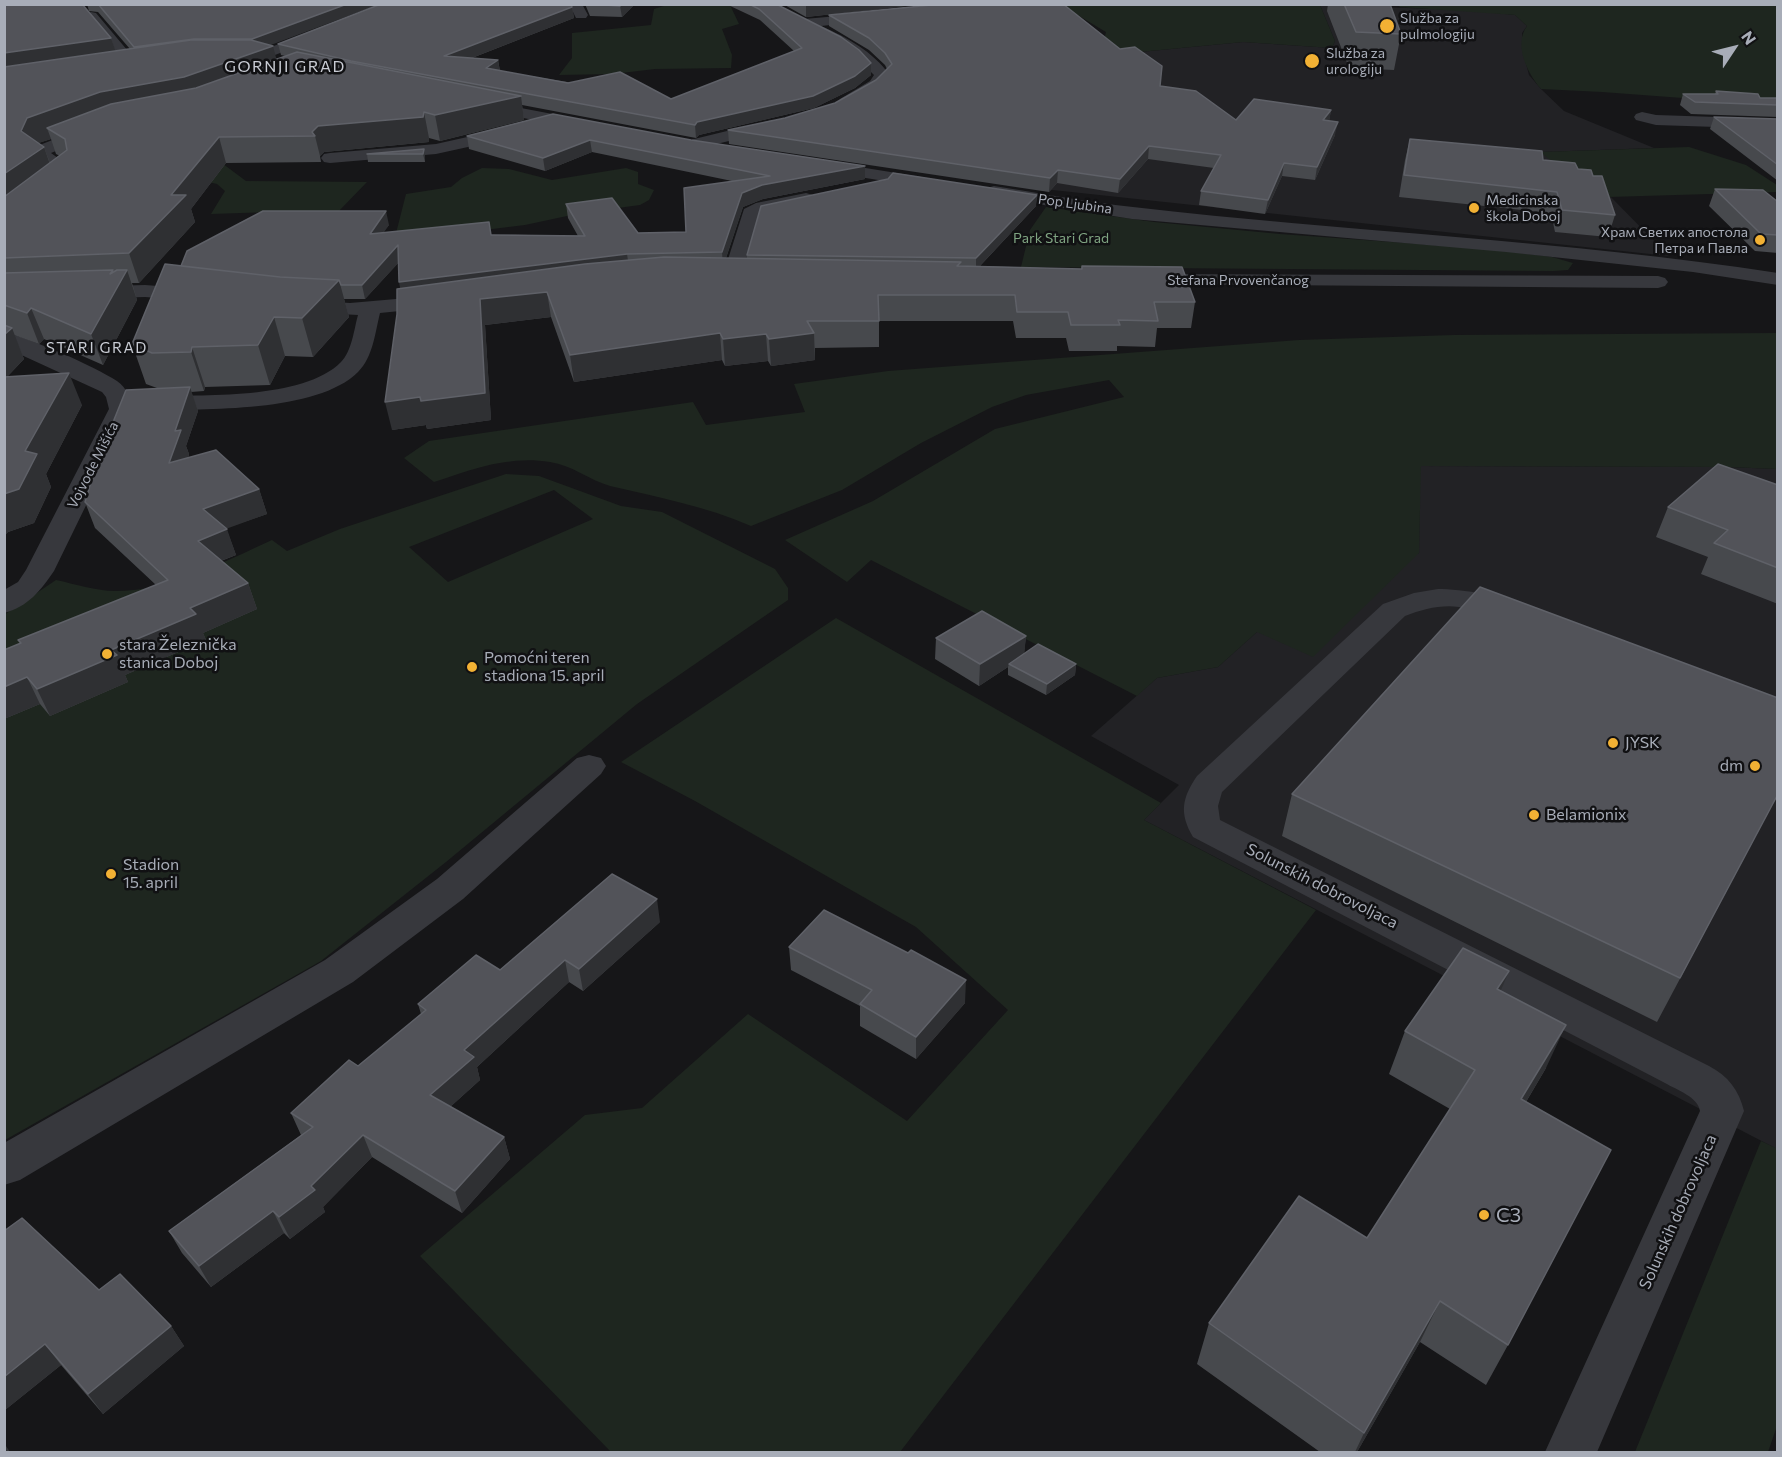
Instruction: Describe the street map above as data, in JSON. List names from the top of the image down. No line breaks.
{"streets":{"street":["Pop Ljubina","Stefana Prvovenčanog","Vojvode Mišića","Solunskih dobrovoljaca"]},"districts":["GORNJI GRAD","STARI GRAD"],"parks":["Park Stari Grad"],"places":["Služba za pulmologiju","Služba za urologiju","Medicinska škola Doboj","Храм Светих апостола Петра и Павла","stara Železnička stanica Doboj","Pomoćni teren stadiona 15. april","JYSK","dm","Belamionix","Stadion 15. april","C3"],"north":"top right"}
